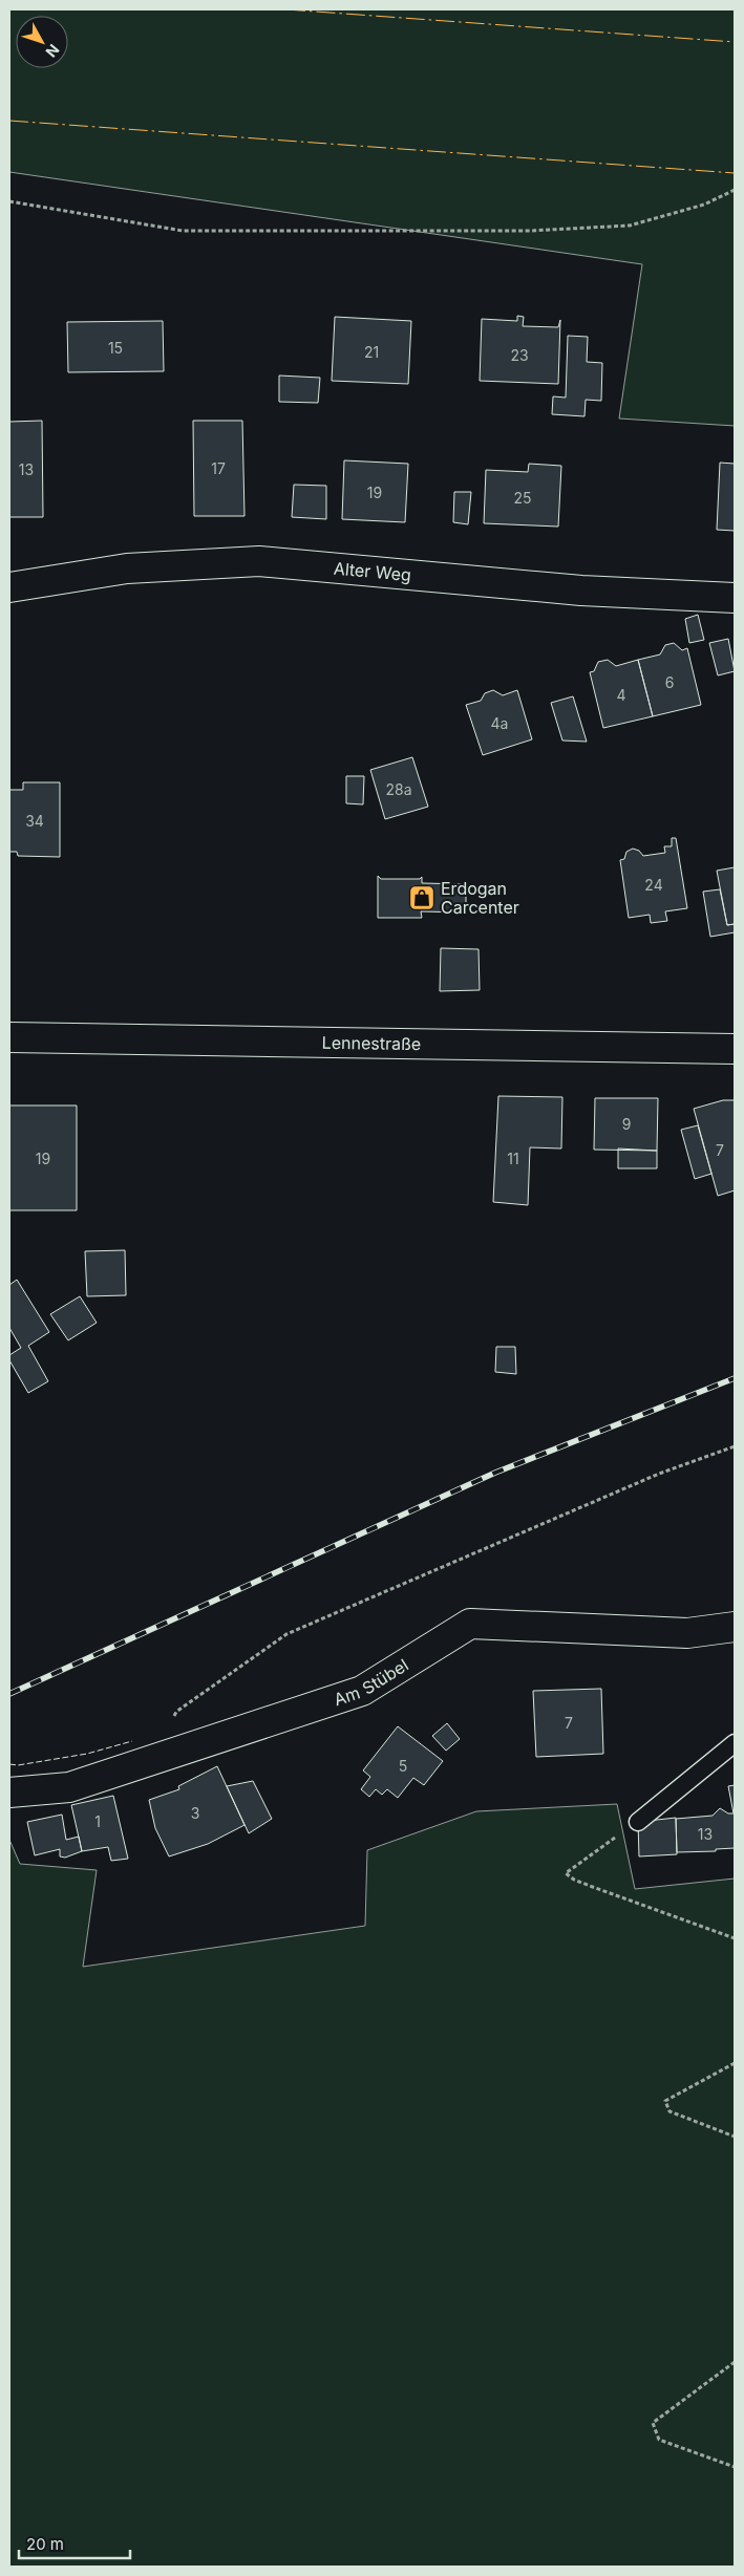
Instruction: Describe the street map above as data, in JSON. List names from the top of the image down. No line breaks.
{"streets":{"street":["Alter Weg","Lennestraße","Am Stübel"]},"places":{"shop":["Erdogan Carcenter"]},"house_numbers":["15","21","23","17","13","19","25","6","4","4a","28a","34","24","9","7","19","11","7","5","3","1","13"],"scale_bar":"20 m","north":"bottom right"}
